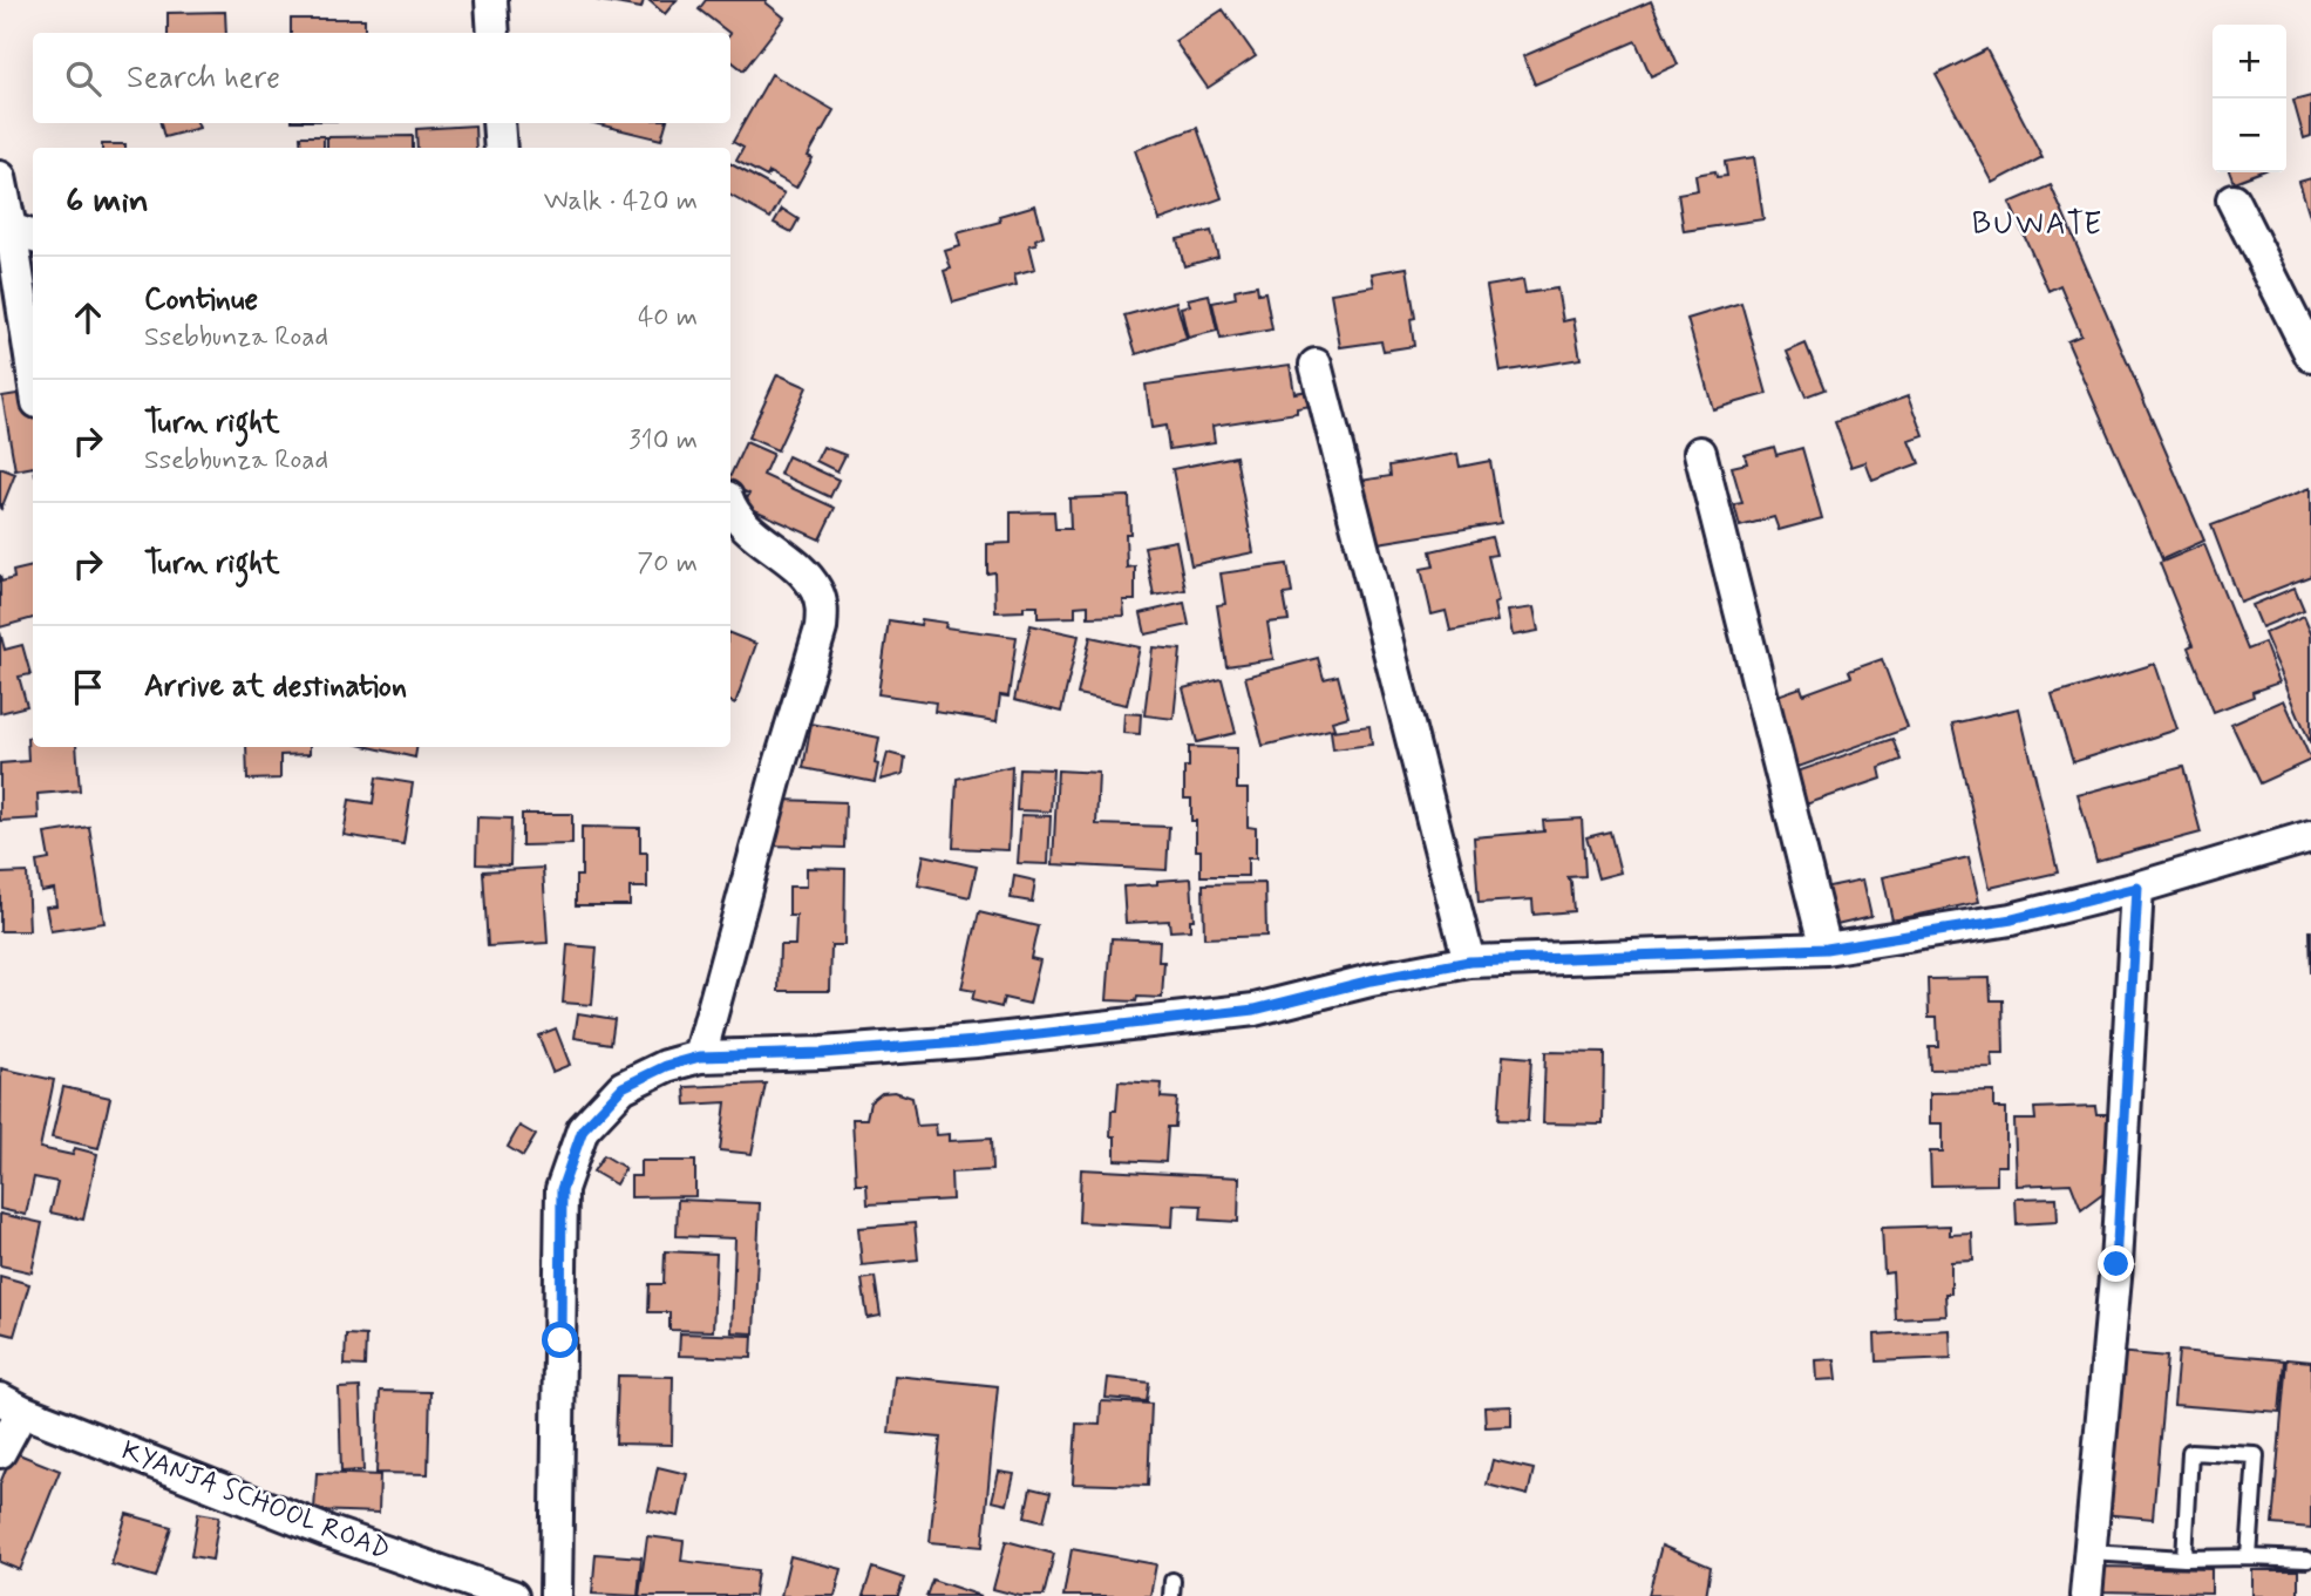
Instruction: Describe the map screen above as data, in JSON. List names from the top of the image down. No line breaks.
{"streets":{"street":["KYANJA SCHOOL ROAD"]},"districts":["BUWATE"],"page":{"map_buttons":["+","−"],"search":"Search here","heading":["6 min","Walk · 420 m"],"list":[["Continue","Ssebbunza Road","40 m"],["Turn right","Ssebbunza Road","310 m"],["Turn right","70 m"],"Arrive at destination"]}}
